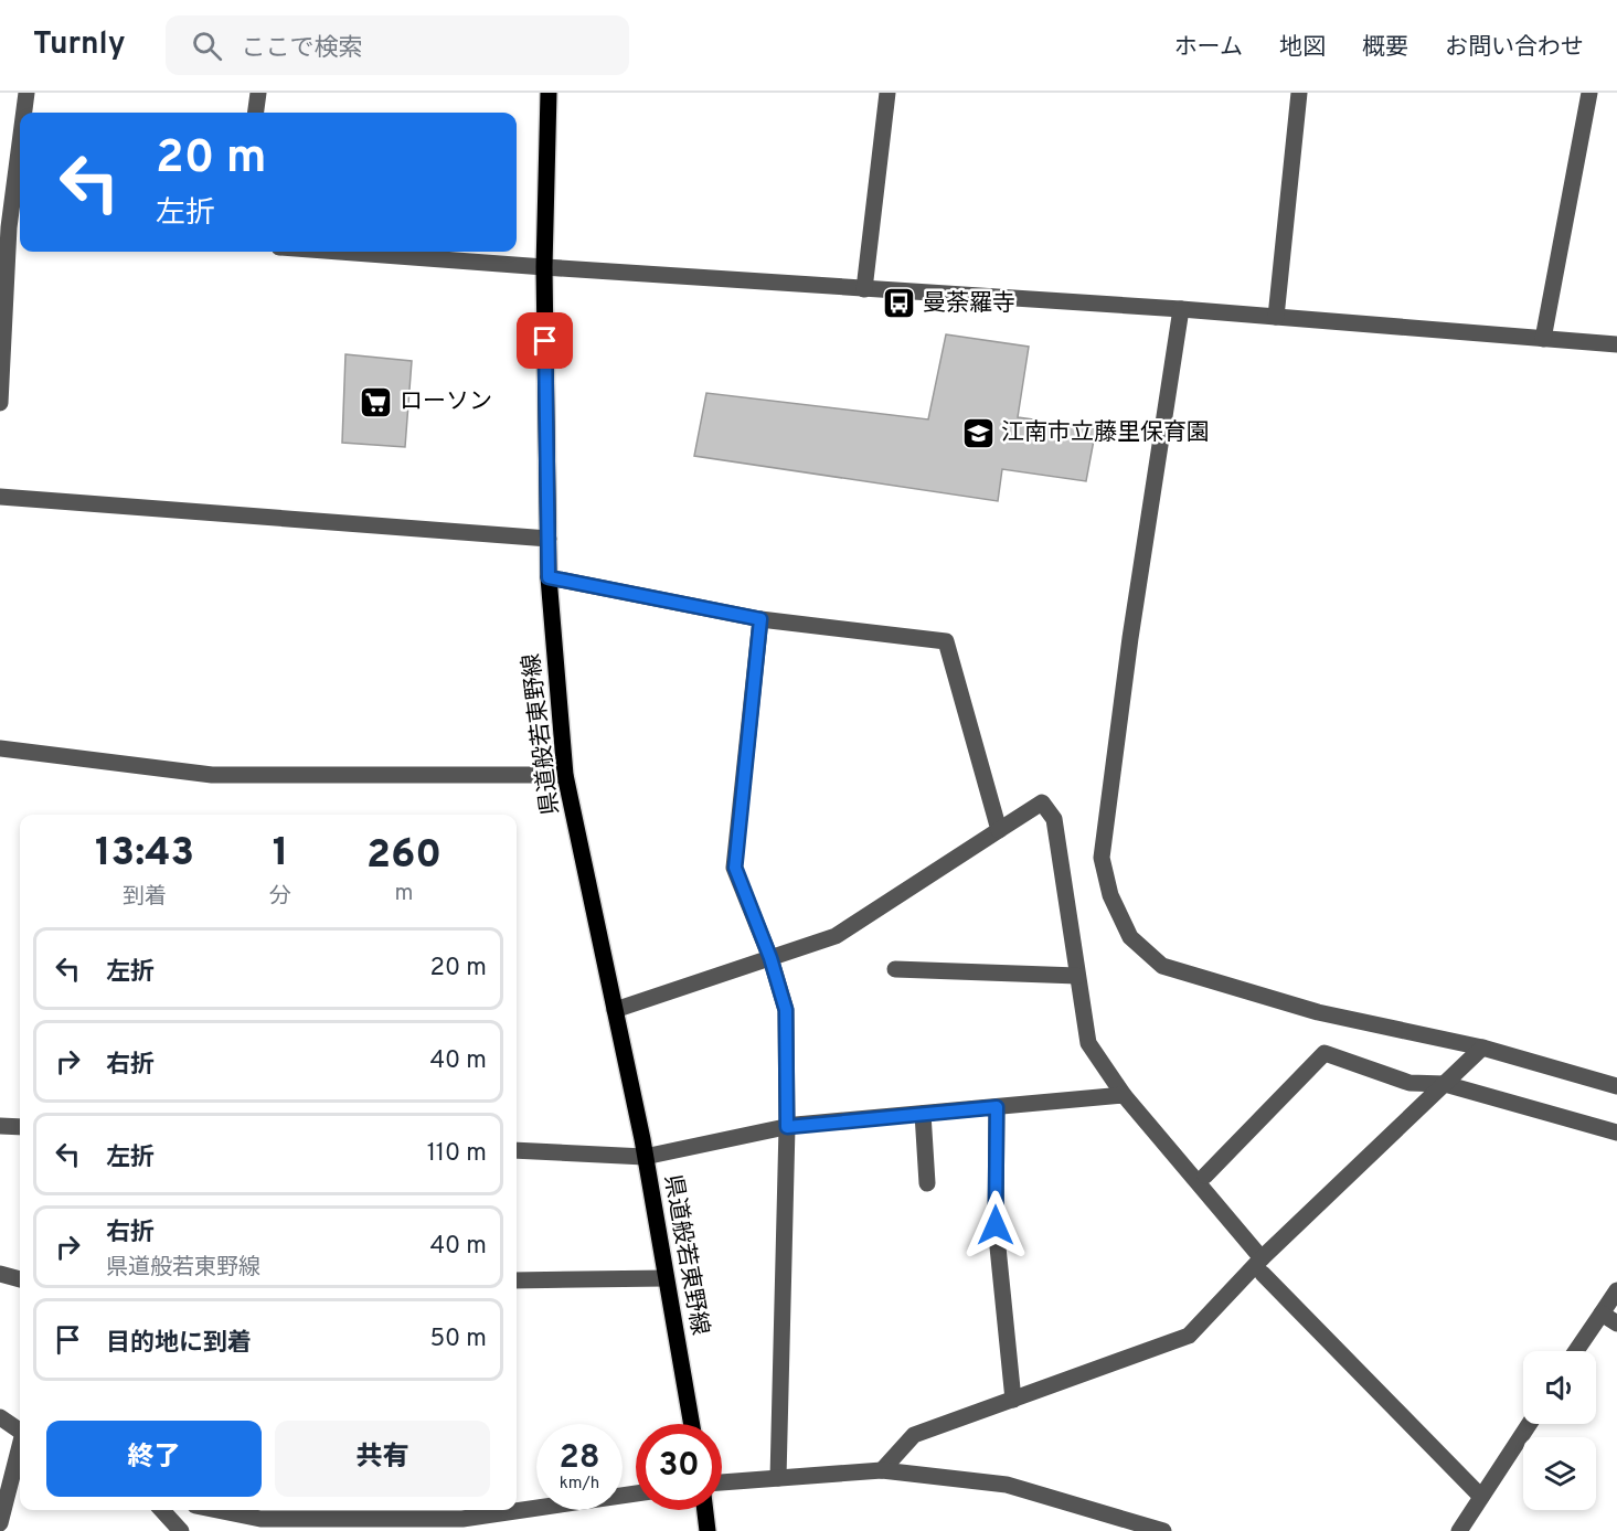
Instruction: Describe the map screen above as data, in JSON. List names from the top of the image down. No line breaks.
{"streets":{"main road":["県道般若東野線"]},"places":{"bus stop":["曼荼羅寺"],"supermarket":["ローソン"],"school or university":["江南市立藤里保育園"]},"page":{"header":"Turnly","search":"ここで検索","nav":["ホーム","地図","概要","お問い合わせ"],"turn":["20 m","左折"],"eta":["13:43","到着","1","分","260","m"],"list":[{"name":"左折","value":"20 m"},{"name":"右折","value":"40 m"},{"name":"左折","value":"110 m"},{"name":"右折","note":"県道般若東野線","value":"40 m"},{"name":"目的地に到着","value":"50 m"}],"buttons":["終了","共有"],"speed":"28 km/h","limit":"30"}}
